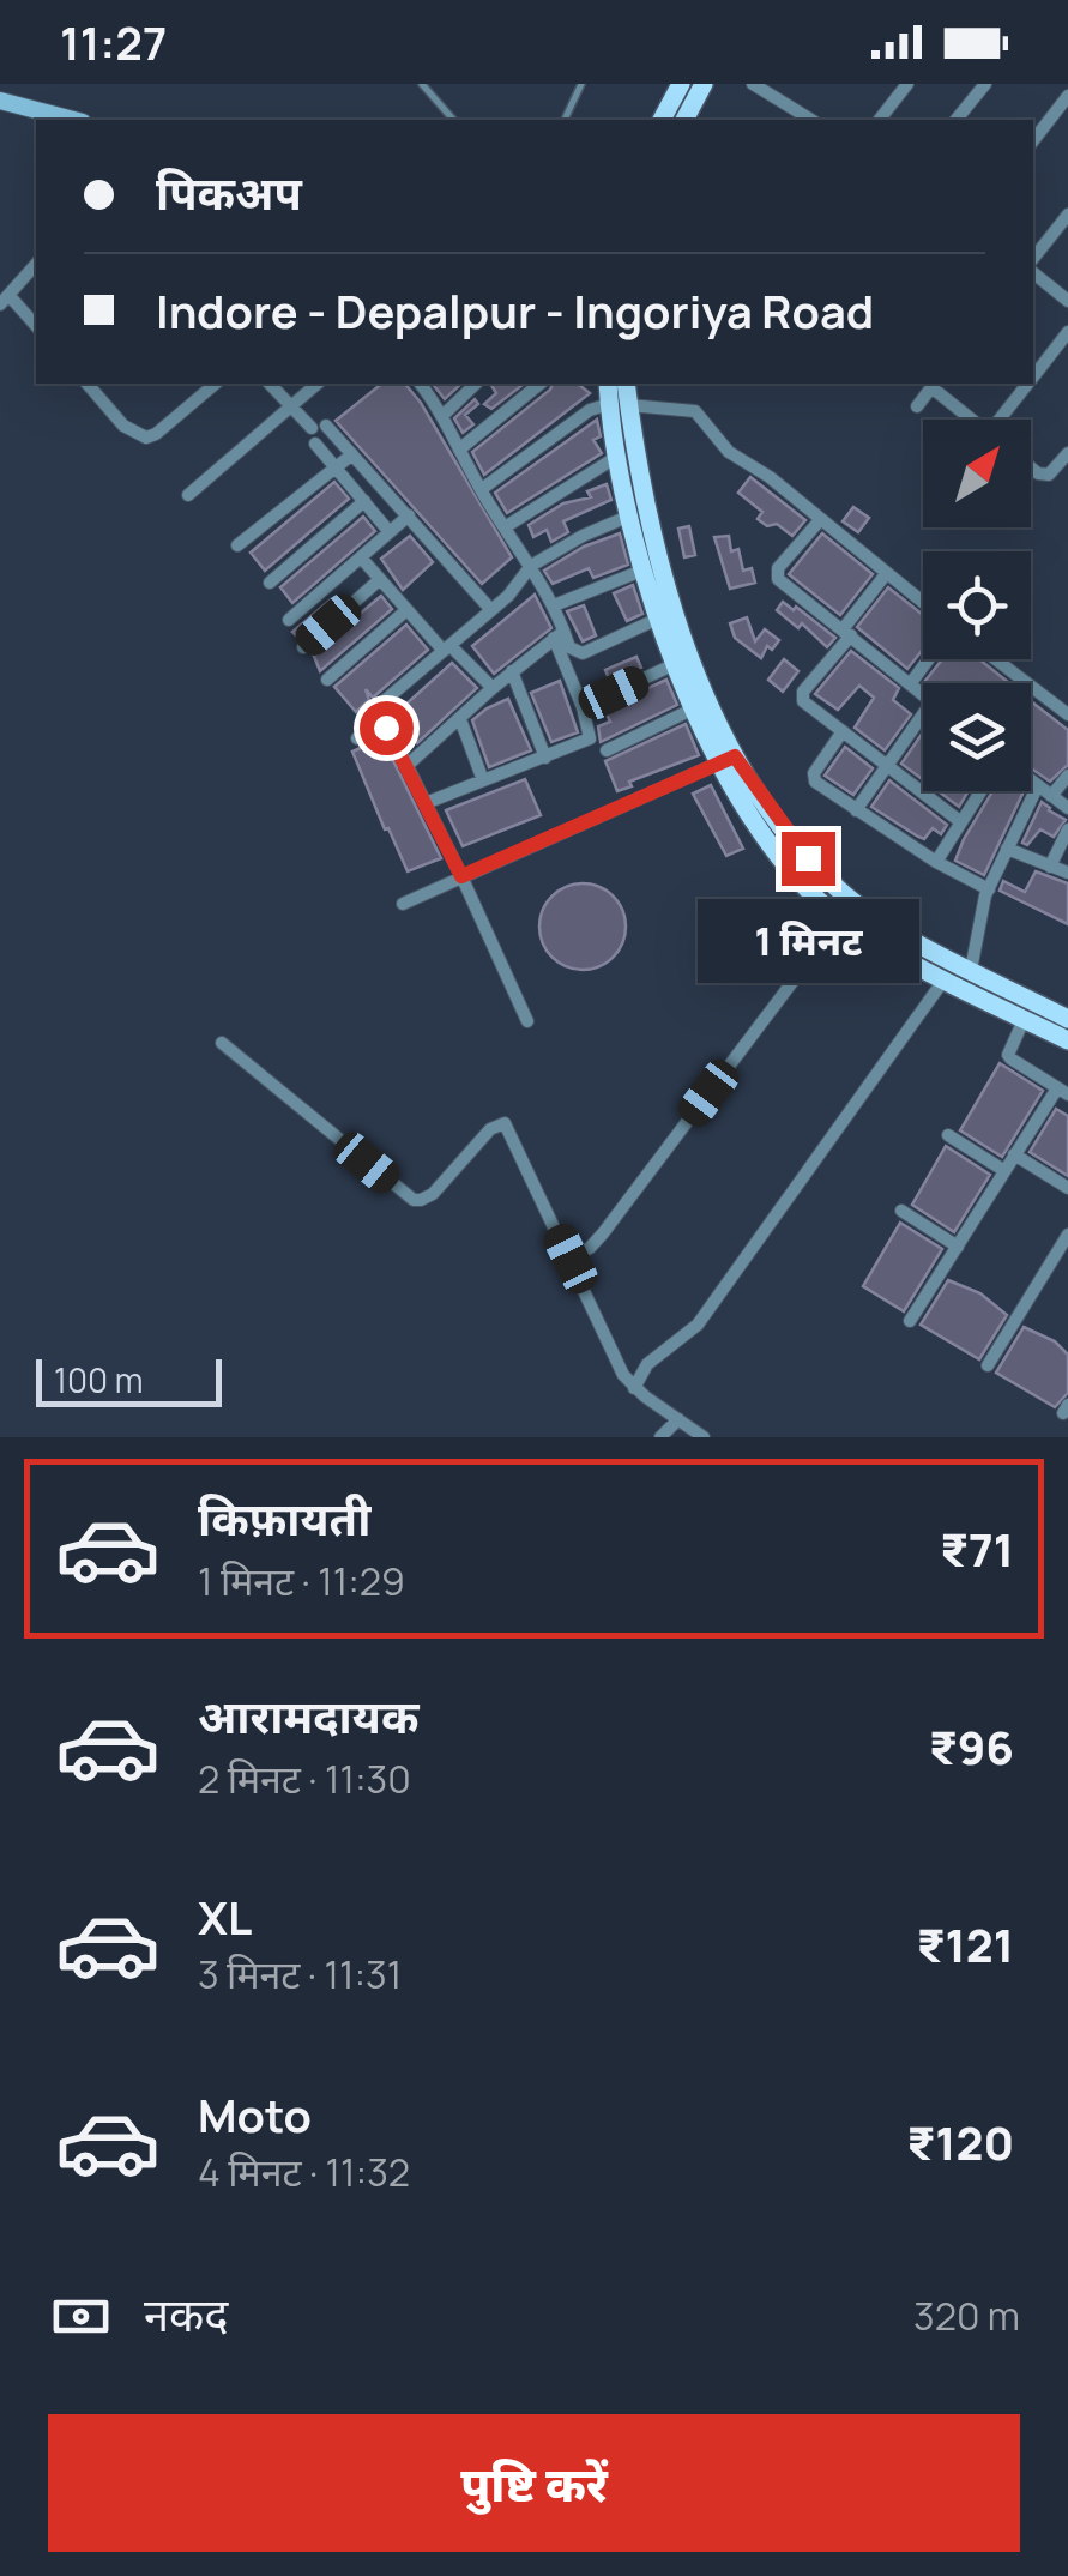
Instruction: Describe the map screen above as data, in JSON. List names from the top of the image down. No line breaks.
{"scale_bar":"100 m","north":"top right","page":{"status":"11:27","banner":["पिकअप","Indore - Depalpur - Ingoriya Road"],"bubble":"1 मिनट","scale":"100 m","list":[{"name":"किफ़ायती","note":"1 मिनट · 11:29","value":"₹71"},{"name":"आरामदायक","note":"2 मिनट · 11:30","value":"₹96"},{"name":"XL","note":"3 मिनट · 11:31","value":"₹121"},{"name":"Moto","note":"4 मिनट · 11:32","value":"₹120"}],"pay":["नकद","320 m"],"buttons":"पुष्टि करें"}}
